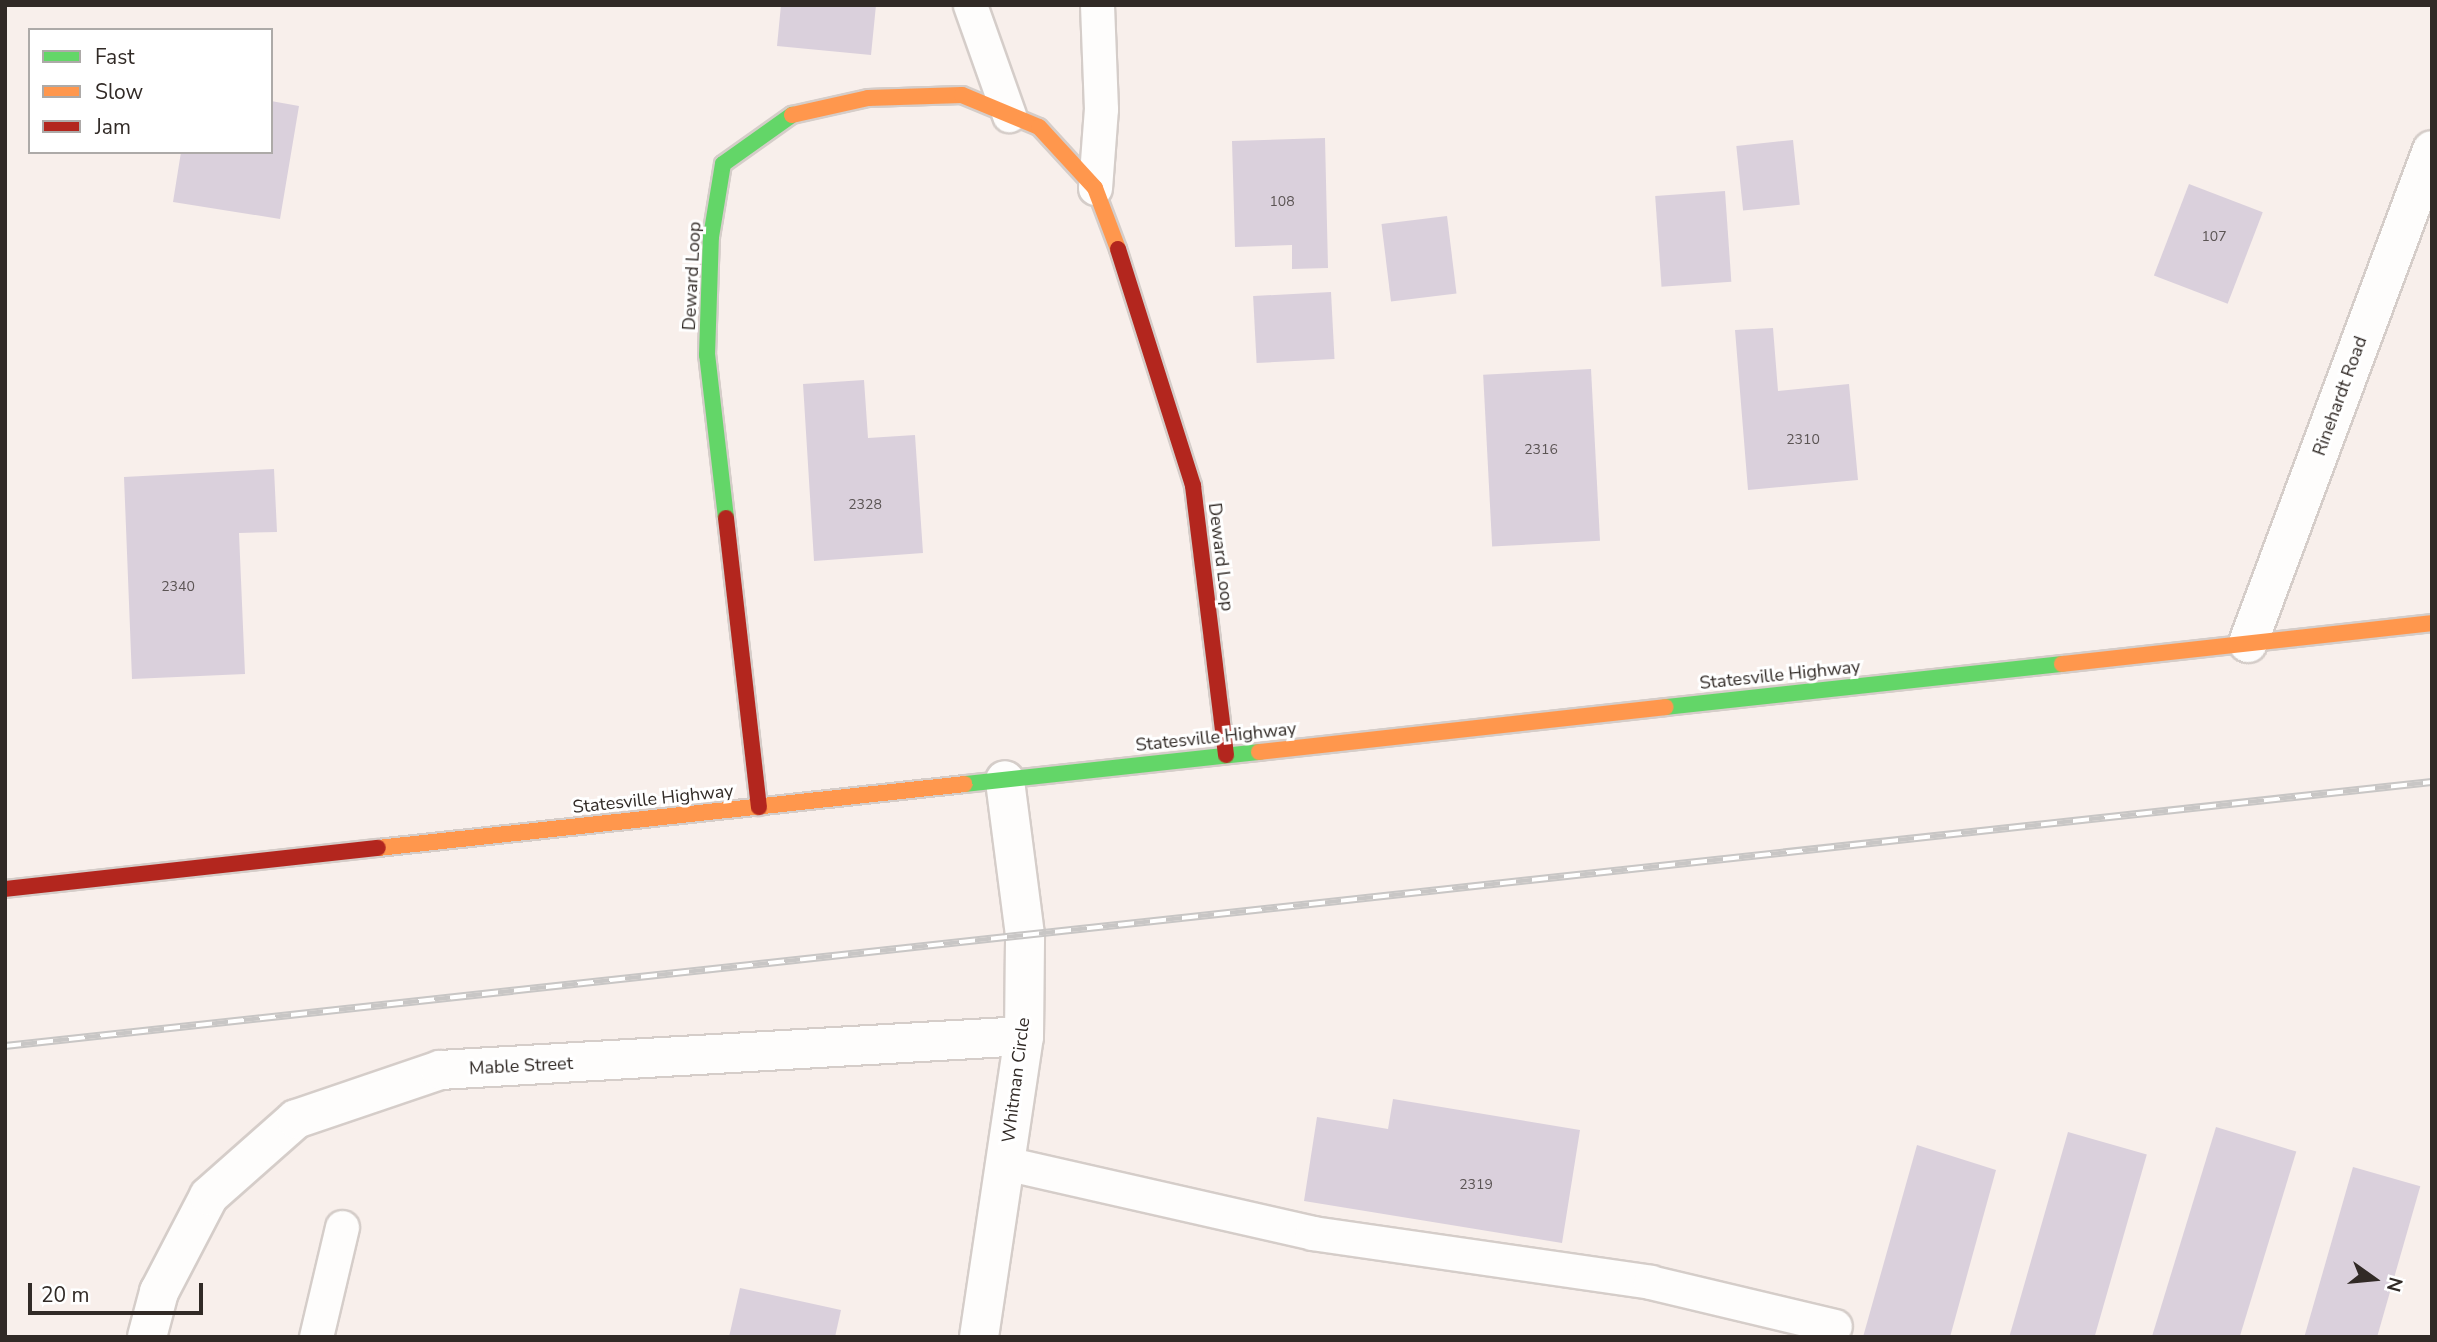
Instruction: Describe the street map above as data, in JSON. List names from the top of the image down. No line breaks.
{"streets":{"main road":["Deward Loop","Statesville Highway"],"street":["Rinehardt Road","Mable Street","Whitman Circle"]},"crossings":[["Deward Loop","Statesville Highway"],["Rinehardt Road","Statesville Highway"],["Statesville Highway","Whitman Circle"],["Mable Street","Whitman Circle"]],"house_numbers":["108","107","2310","2316","2328","2340","2319"],"legend":["Fast","Slow","Jam"],"scale_bar":"20 m","north":"right"}
